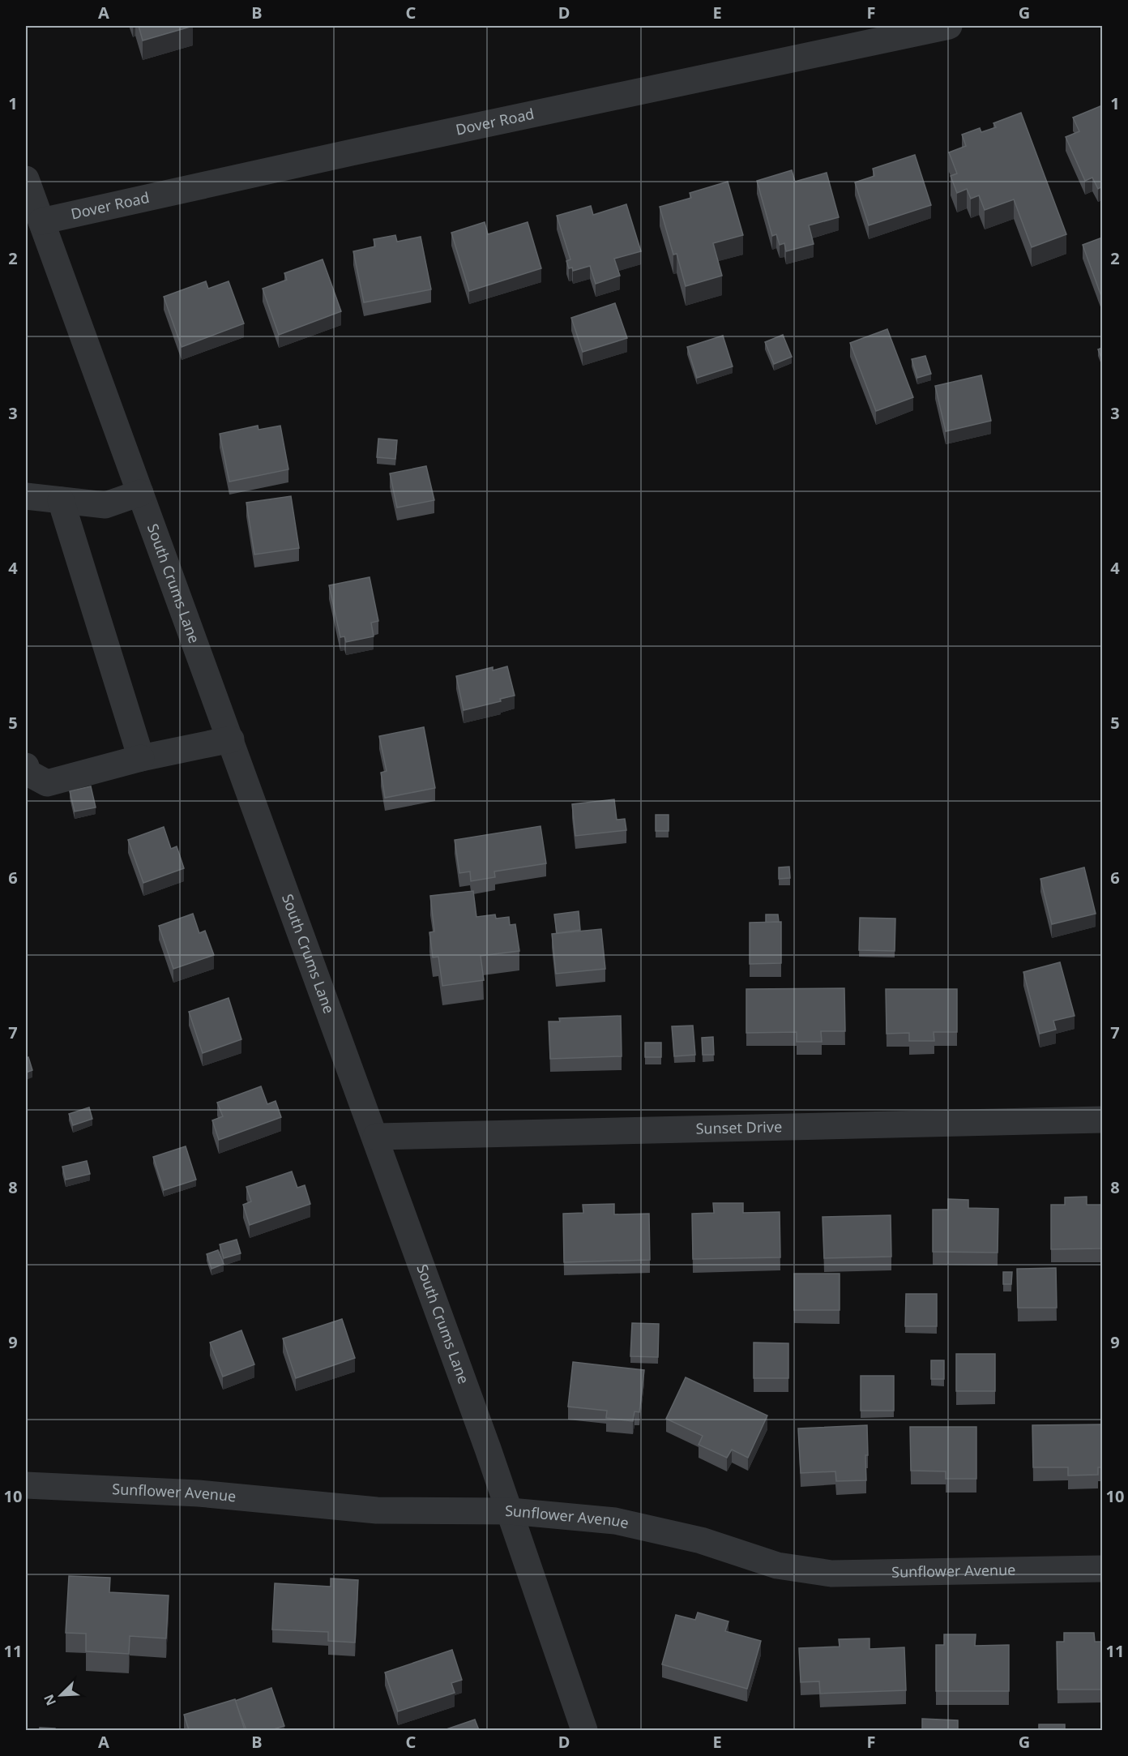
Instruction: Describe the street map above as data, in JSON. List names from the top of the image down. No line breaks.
{"streets":{"street":["Dover Road","South Crums Lane","Sunset Drive","Sunflower Avenue"]},"crossings":[["Dover Road","South Crums Lane"],["South Crums Lane","Sunset Drive"],["South Crums Lane","Sunflower Avenue"]],"north":"bottom left","grid":{"columns":["A","B","C","D","E","F","G"],"rows":["1","2","3","4","5","6","7","8","9","10","11"]}}
